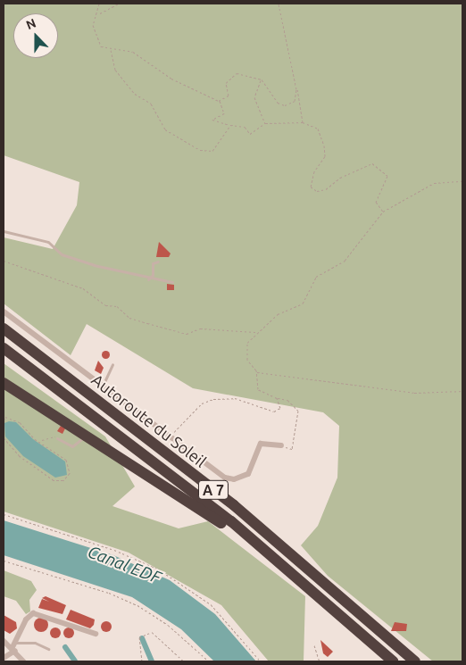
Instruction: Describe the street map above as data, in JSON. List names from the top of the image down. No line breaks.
{"streets":{"highway":["Autoroute du Soleil","A 7"]},"water":["Canal EDF"],"north":"top"}
